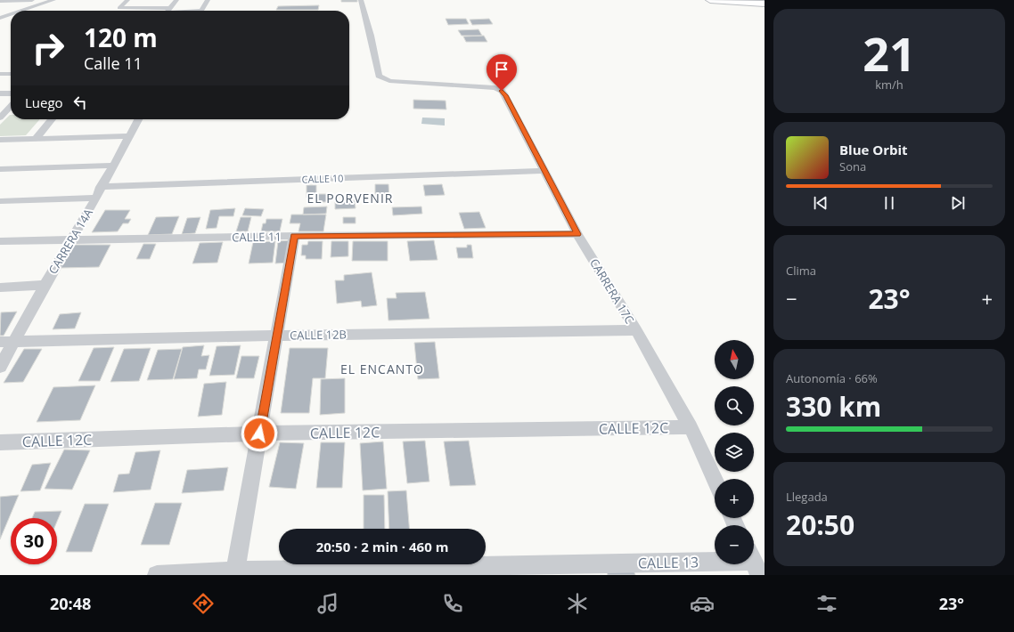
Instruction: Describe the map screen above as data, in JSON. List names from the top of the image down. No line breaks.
{"streets":{"street":["CALLE 10","CALLE 11","CARRERA 14A","CARRERA 17C","CALLE 12B","CALLE 12C","CALLE 13"]},"crossings":[["CALLE 10","CARRERA 14A"],["CALLE 10","CARRERA 17C"],["CALLE 11","CARRERA 14A"],["CALLE 11","CARRERA 17C"],["CARRERA 14A","CALLE 12B"],["CARRERA 17C","CALLE 12B"],["CARRERA 17C","CALLE 12C"]],"districts":["EL PORVENIR","EL ENCANTO"],"north":"top","page":{"tile":[["21","km/h"],"Clima",["Autonomía · 66%","330 km"],["Llegada","20:50"]],"turn":["120 m","Calle 11"],"then":"Luego","song":["Blue Orbit","Sona"],"heat":["−","23°","+"],"map_buttons":["+","−"],"limit":"30","trip":"20:50 · 2 min · 460 m","tabs":["20:48","23°"]}}
